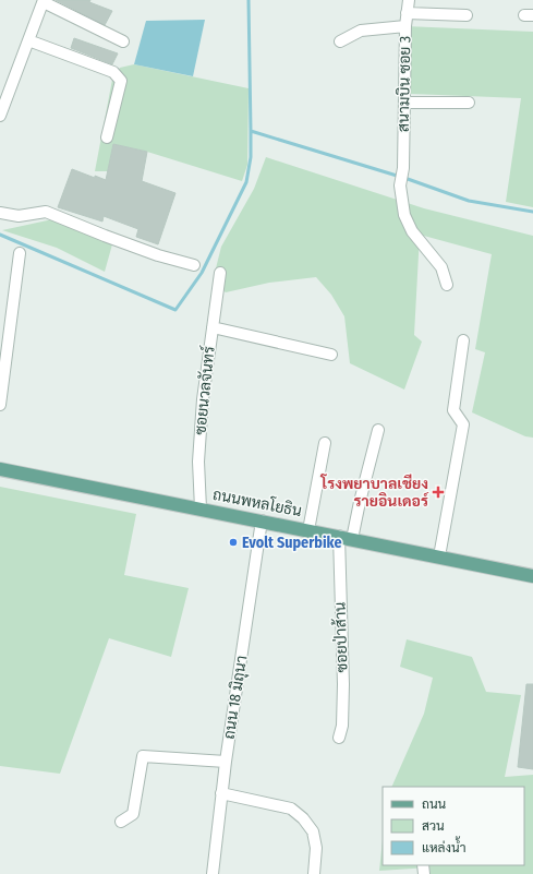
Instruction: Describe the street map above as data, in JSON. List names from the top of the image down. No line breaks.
{"streets":{"main road":["ถนนพหลโยธิน"],"street":["สนามบิน ซอย 3","ซอยนวลจันทร์","ซอยป่าส้าน","ถนน 18 มิถุนา"]},"crossings":[["ซอยนวลจันทร์","ถนนพหลโยธิน"],["ถนนพหลโยธิน","ซอยป่าส้าน"],["ถนนพหลโยธิน","ถนน 18 มิถุนา"]],"places":{"health":["โรงพยาบาลเชียง รายอินเดอร์"],"other":["Evolt Superbike"]},"legend":["ถนน","สวน","แหล่งน้ำ"]}
